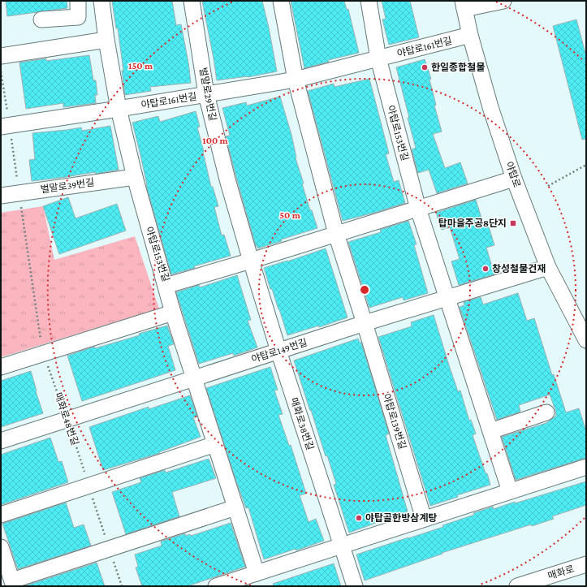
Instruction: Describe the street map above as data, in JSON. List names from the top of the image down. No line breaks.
{"streets":{"street":["야탑로161번길","벌말로29번길","야탑로153번길","야탑로","벌말로39번길","야탑로149번길","야탑로139번길","매화로38번길","매화로"],"path":["매화로48번길"]},"crossings":[["야탑로161번길","벌말로29번길"],["야탑로161번길","야탑로153번길"],["야탑로161번길","야탑로"],["벌말로29번길","야탑로153번길"],["벌말로29번길","매화로38번길"],["야탑로153번길","야탑로"],["야탑로153번길","벌말로39번길"],["야탑로153번길","매화로38번길"],["야탑로","야탑로149번길"],["벌말로39번길","매화로48번길"],["야탑로149번길","매화로48번길"],["야탑로149번길","야탑로139번길"],["야탑로149번길","매화로38번길"]],"places":{"other":["한일종합철물","창성철물건재","야탑골한방삼계탕"],"transit":["탑마을주공8단지"]},"rings":["150 m","100 m","50 m"]}
